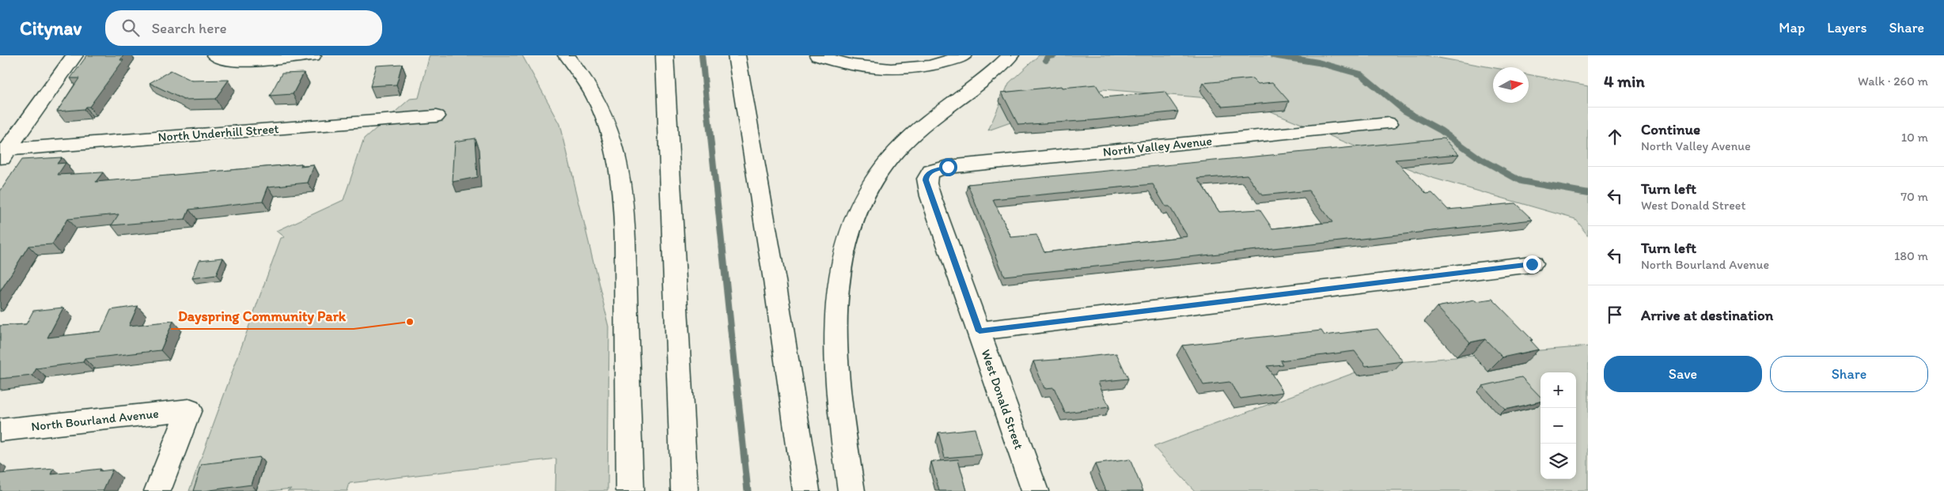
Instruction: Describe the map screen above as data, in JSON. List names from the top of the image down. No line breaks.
{"streets":{"main road":["North Underhill Street","North Valley Avenue","West Donald Street","North Bourland Avenue"]},"crossings":[["North Valley Avenue","West Donald Street"]],"places":["Dayspring Community Park"],"north":"right","page":{"header":"Citynav","search":"Search here","nav":["Map","Layers","Share"],"heading":["4 min","Walk · 260 m"],"list":[["Continue","North Valley Avenue","10 m"],["Turn left","West Donald Street","70 m"],["Turn left","North Bourland Avenue","180 m"],"Arrive at destination"],"buttons":["Save","Share"],"map_buttons":["+","−"]}}
